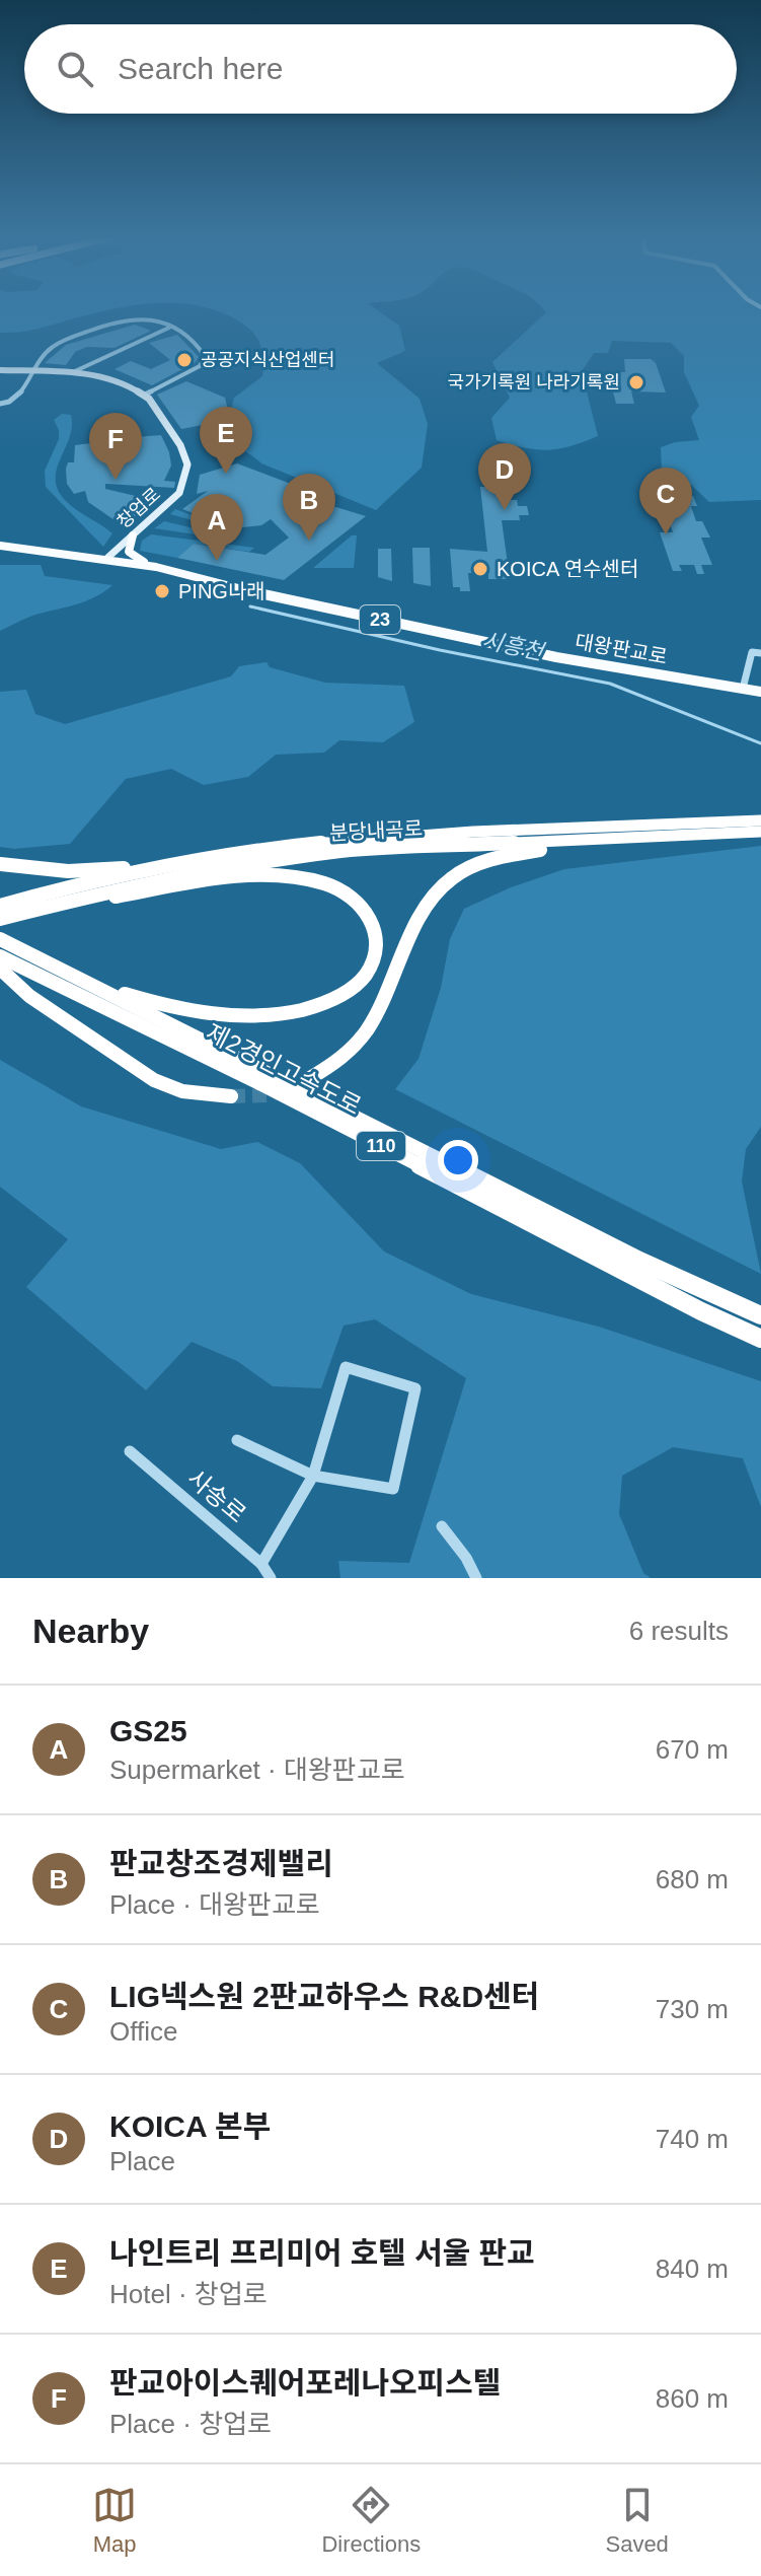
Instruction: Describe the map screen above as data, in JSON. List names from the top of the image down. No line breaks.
{"streets":{"highway":["분당내곡로","제2경인고속도로","110"],"main road":["23","대왕판교로"],"street":["창업로","사송로"]},"crossings":[["창업로","대왕판교로"]],"water":["시흥천"],"places":["공공지식산업센터","국가기록원 나라기록원","KOICA 연수센터","PING나래"],"page":{"search":"Search here","pins":["E","F","D","C","B","A"],"heading":["Nearby","6 results"],"list":[{"mark":"A","name":"GS25","note":"Supermarket · 대왕판교로","value":"670 m"},{"mark":"B","name":"판교창조경제밸리","note":"Place · 대왕판교로","value":"680 m"},{"mark":"C","name":"LIG넥스원 2판교하우스 R&D센터","note":"Office","value":"730 m"},{"mark":"D","name":"KOICA 본부","note":"Place","value":"740 m"},{"mark":"E","name":"나인트리 프리미어 호텔 서울 판교","note":"Hotel · 창업로","value":"840 m"},{"mark":"F","name":"판교아이스퀘어포레나오피스텔","note":"Place · 창업로","value":"860 m"}],"nav":["Map","Directions","Saved"]}}
